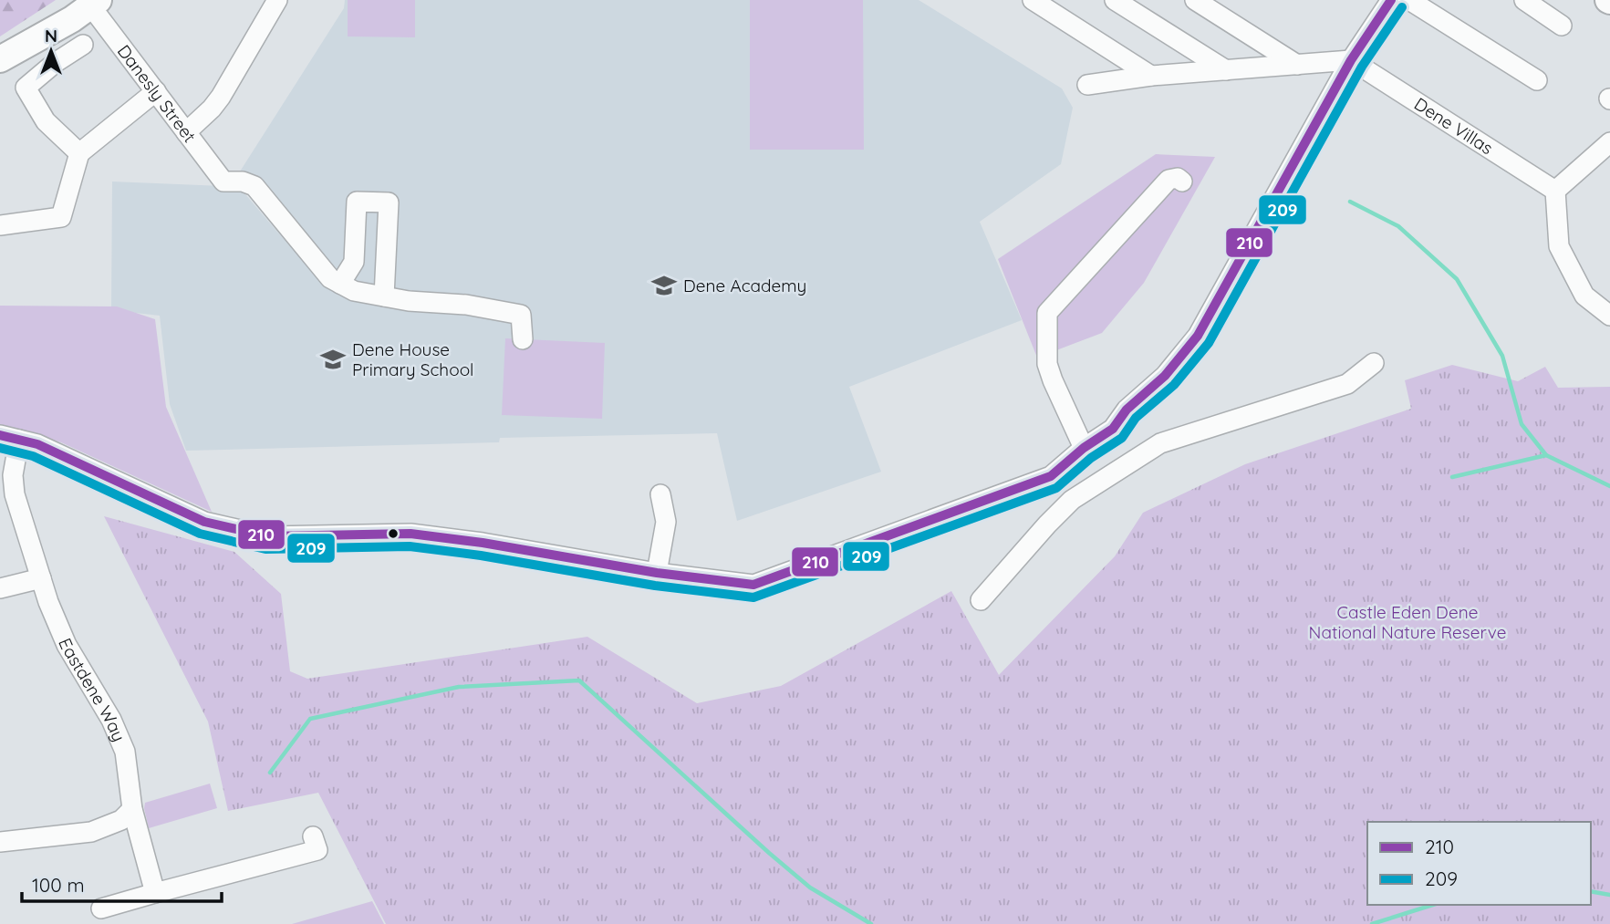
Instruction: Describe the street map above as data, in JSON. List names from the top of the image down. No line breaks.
{"streets":{"street":["Danesly Street","Dene Villas","Eastdene Way"]},"parks":["Castle Eden Dene National Nature Reserve"],"places":{"school or university":["Dene Academy","Dene House Primary School"]},"lines":["transit line 210","transit line 209"],"legend":["210","209"],"scale_bar":"100 m","north":"top"}
